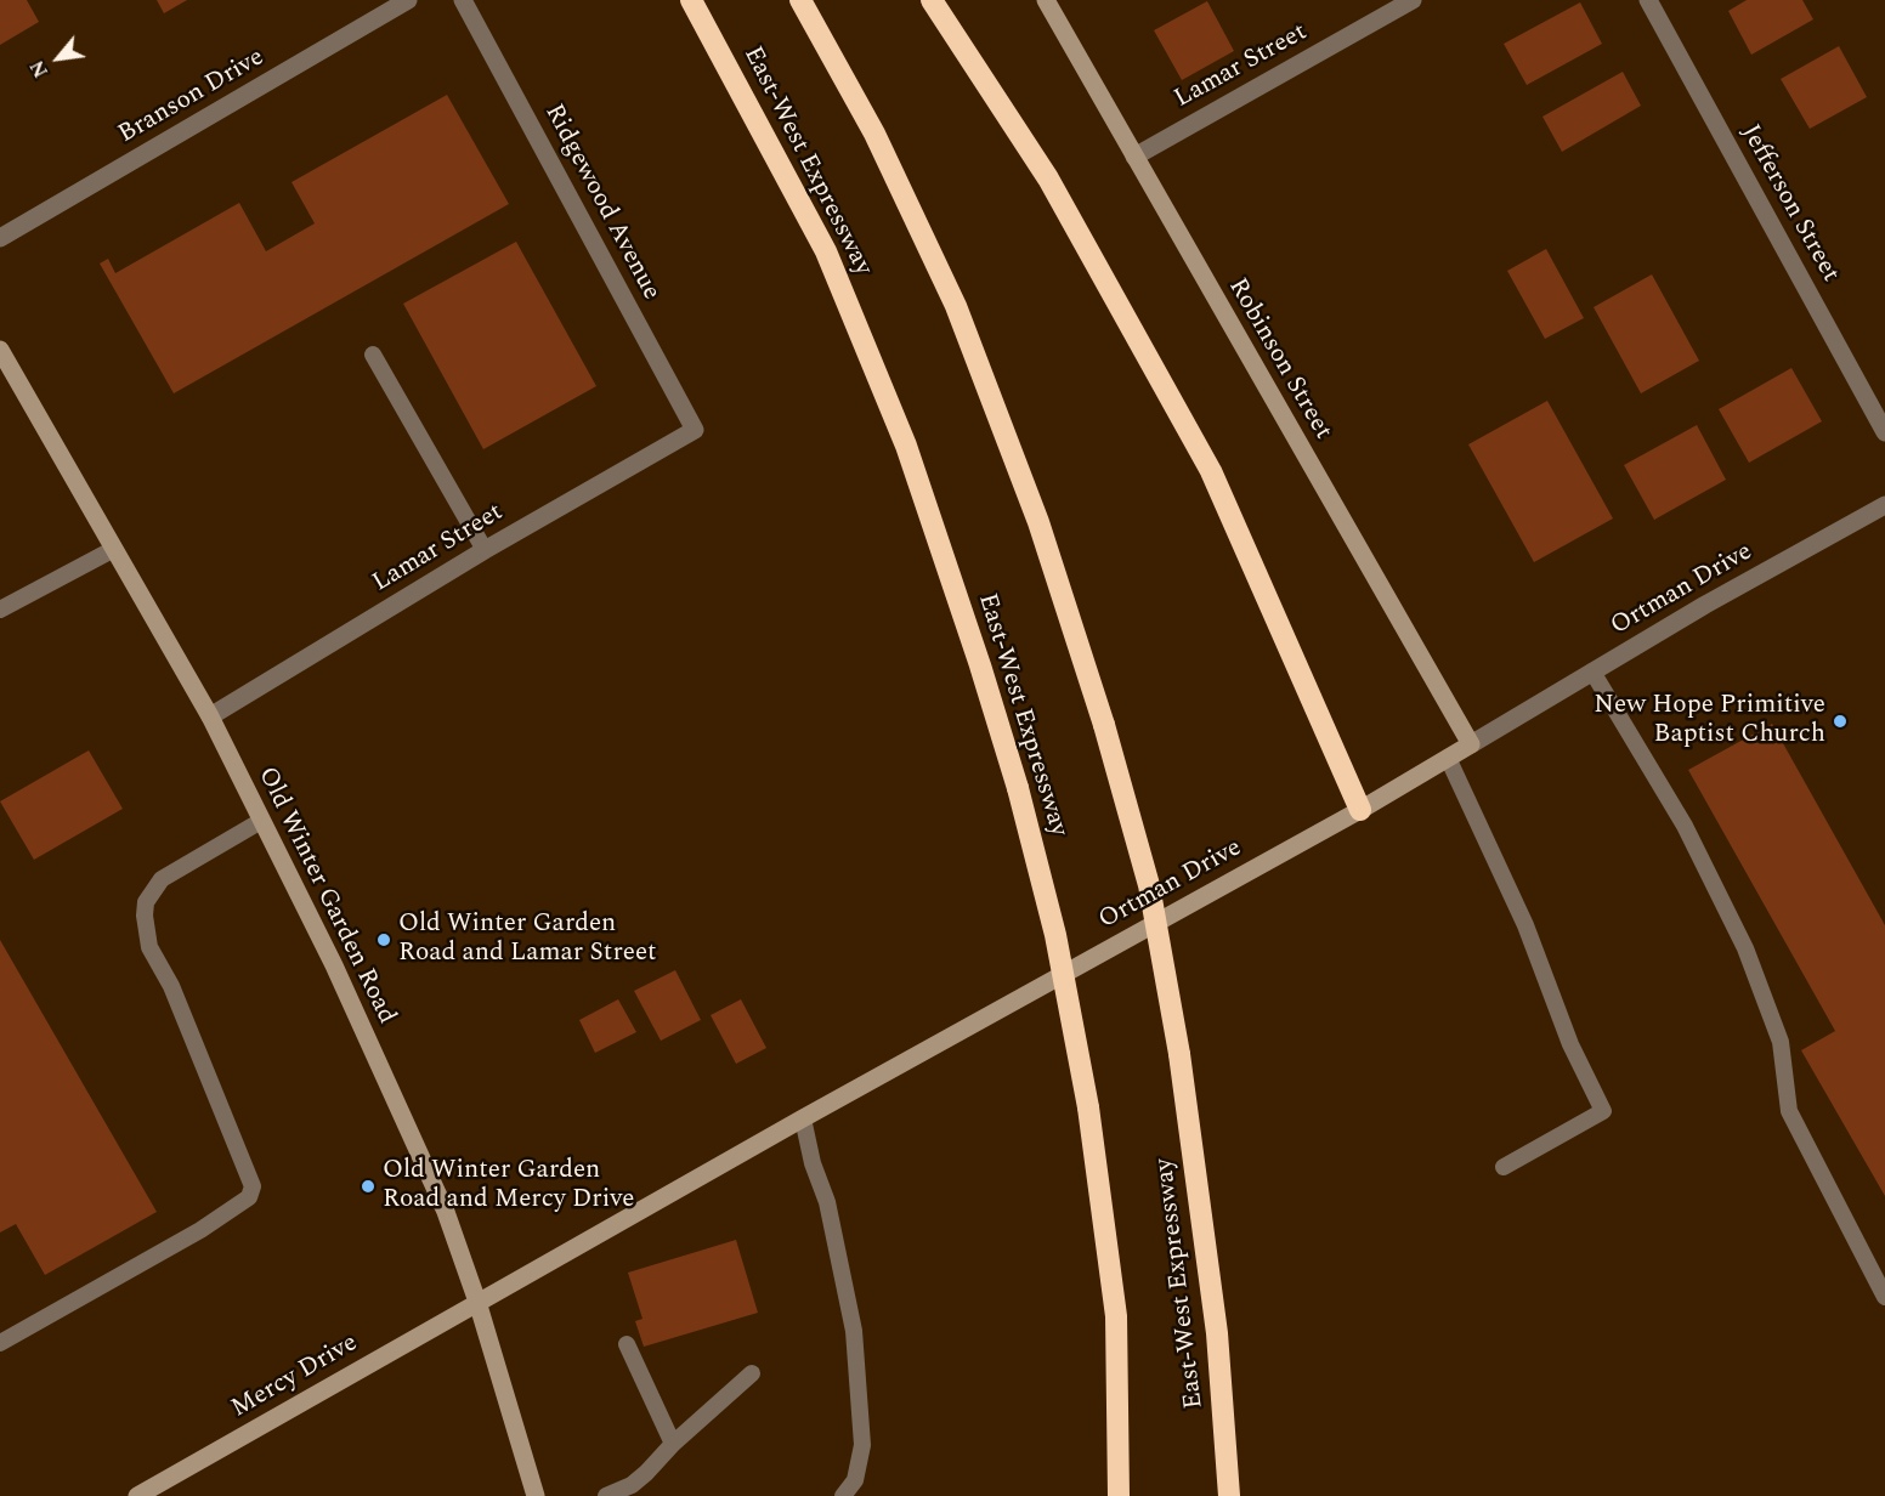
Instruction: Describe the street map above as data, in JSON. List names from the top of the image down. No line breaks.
{"streets":{"highway":["East-West Expressway"],"main road":["Robinson Street","Ortman Drive","Old Winter Garden Road","Mercy Drive"],"street":["Lamar Street","Branson Drive","Ridgewood Avenue","Jefferson Street"]},"crossings":[["Lamar Street","Ridgewood Avenue"],["Lamar Street","Robinson Street"],["Lamar Street","Old Winter Garden Road"],["Robinson Street","Ortman Drive"],["Ortman Drive","Old Winter Garden Road"],["Ortman Drive","Mercy Drive"],["Old Winter Garden Road","Mercy Drive"]],"places":["New Hope Primitive Baptist Church","Old Winter Garden Road and Lamar Street","Old Winter Garden Road and Mercy Drive"],"north":"bottom left"}
